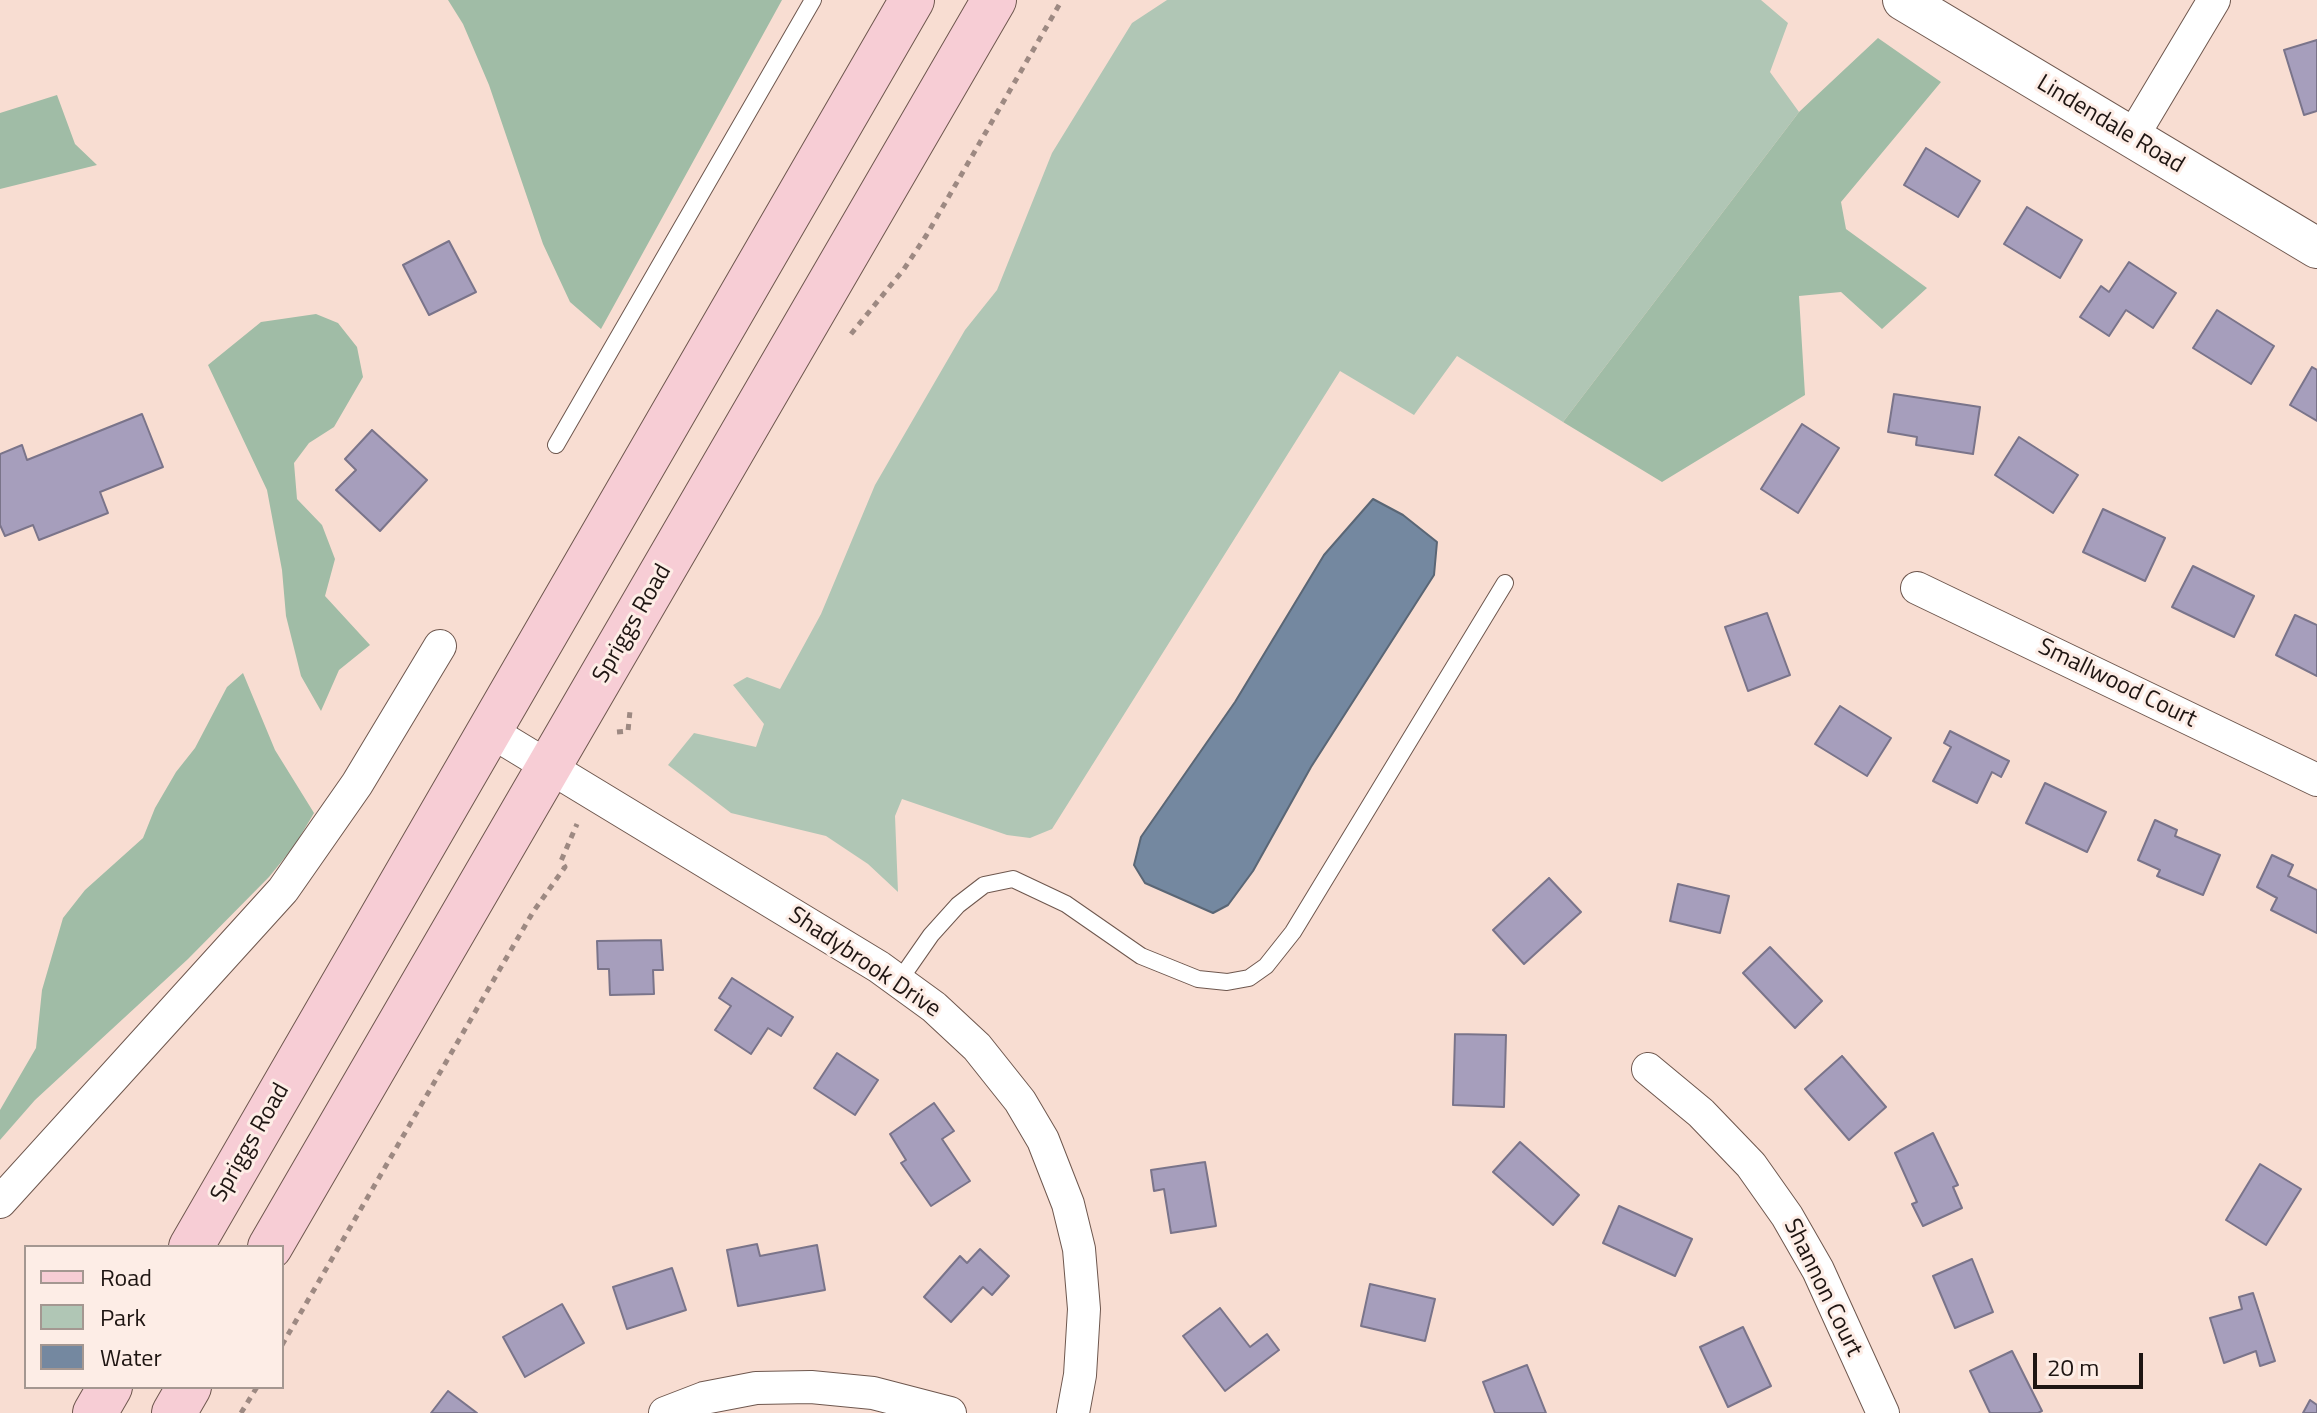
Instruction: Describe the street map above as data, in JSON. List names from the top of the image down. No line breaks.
{"streets":{"main road":["Spriggs Road"],"street":["Lindendale Road","Smallwood Court","Shadybrook Drive","Shannon Court"]},"crossings":[["Spriggs Road","Shadybrook Drive"]],"legend":["Road","Park","Water"],"scale_bar":"20 m"}
